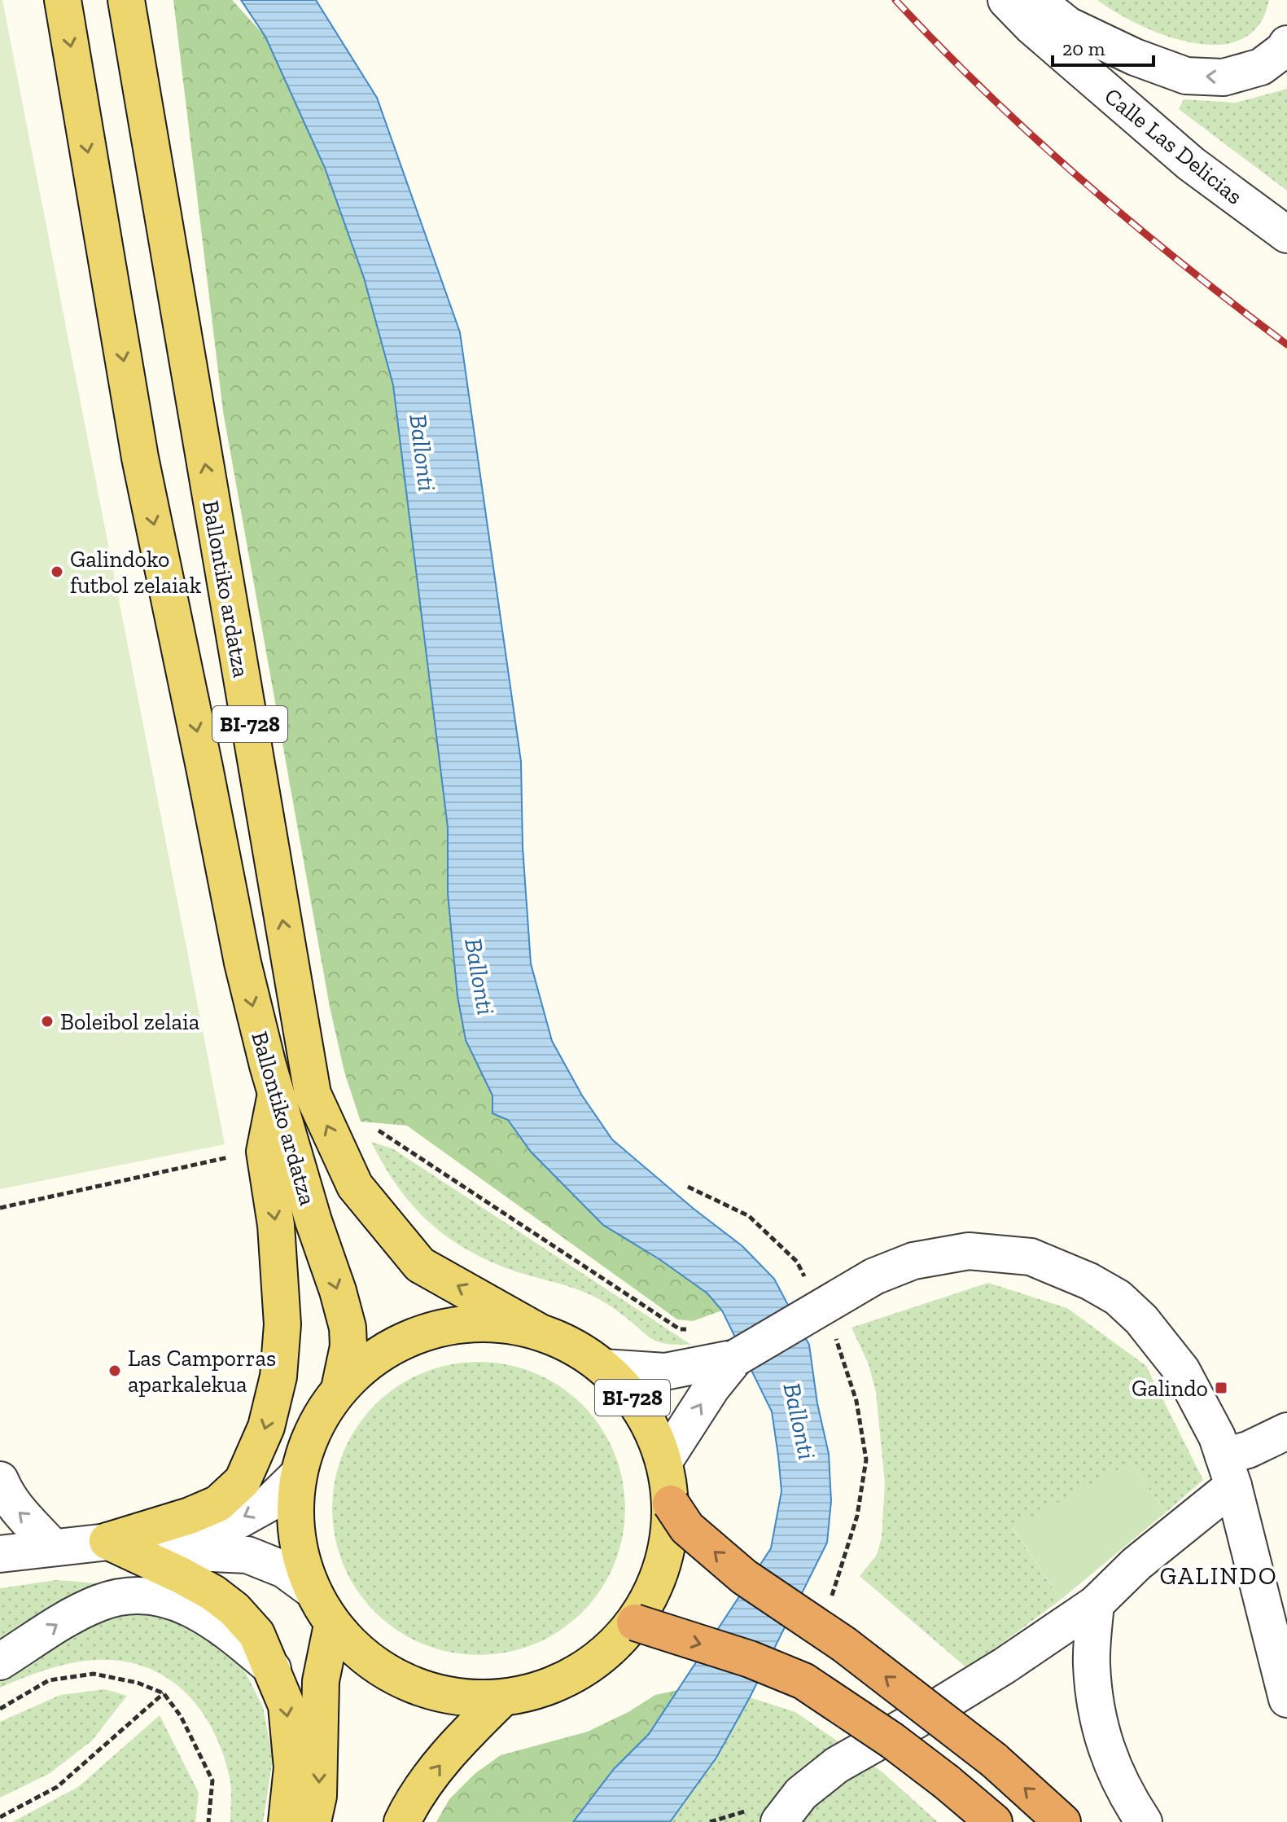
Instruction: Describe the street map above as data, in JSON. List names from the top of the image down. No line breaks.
{"streets":{"main road":["Ballontiko ardatza","BI-728"],"street":["Calle Las Delicias"]},"crossings":[["Ballontiko ardatza","BI-728"]],"districts":["GALINDO"],"water":["Ballonti"],"places":{"other":["Galindoko futbol zelaiak","Boleibol zelaia","Las Camporras aparkalekua"],"transit":["Galindo"]},"scale_bar":"20 m"}
